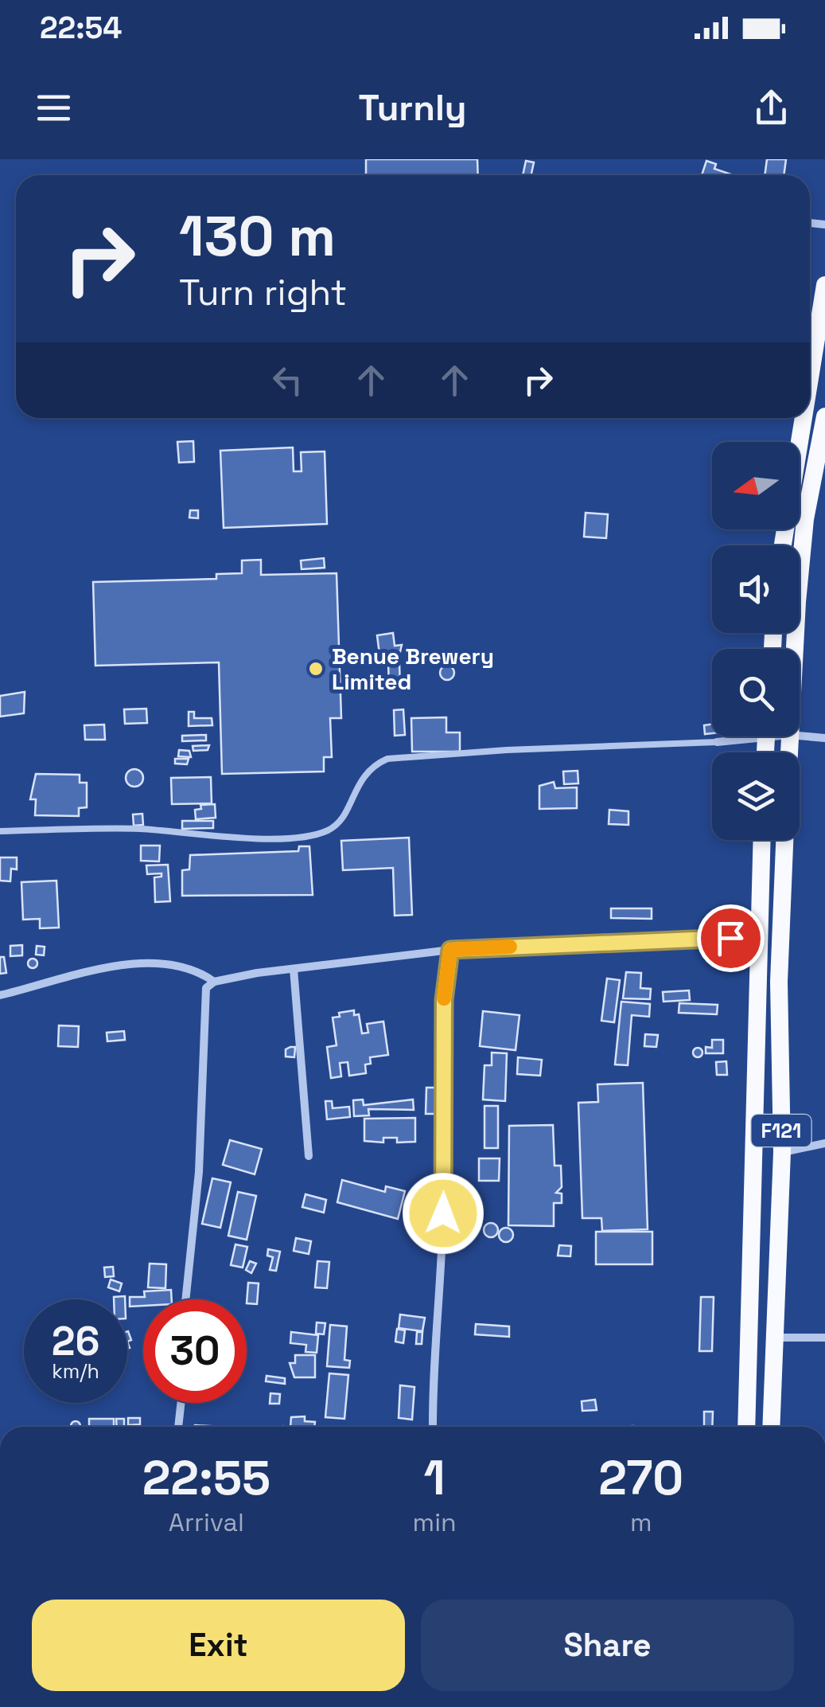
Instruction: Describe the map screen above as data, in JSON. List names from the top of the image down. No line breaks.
{"streets":{"main road":["F121"]},"places":["Benue Brewery Limited"],"north":"left","page":{"status":"22:54","header":"Turnly","turn":["130 m","Turn right"],"speed":"26 km/h","limit":"30","eta":["22:55","Arrival","1","min","270","m"],"buttons":["Exit","Share"]}}
